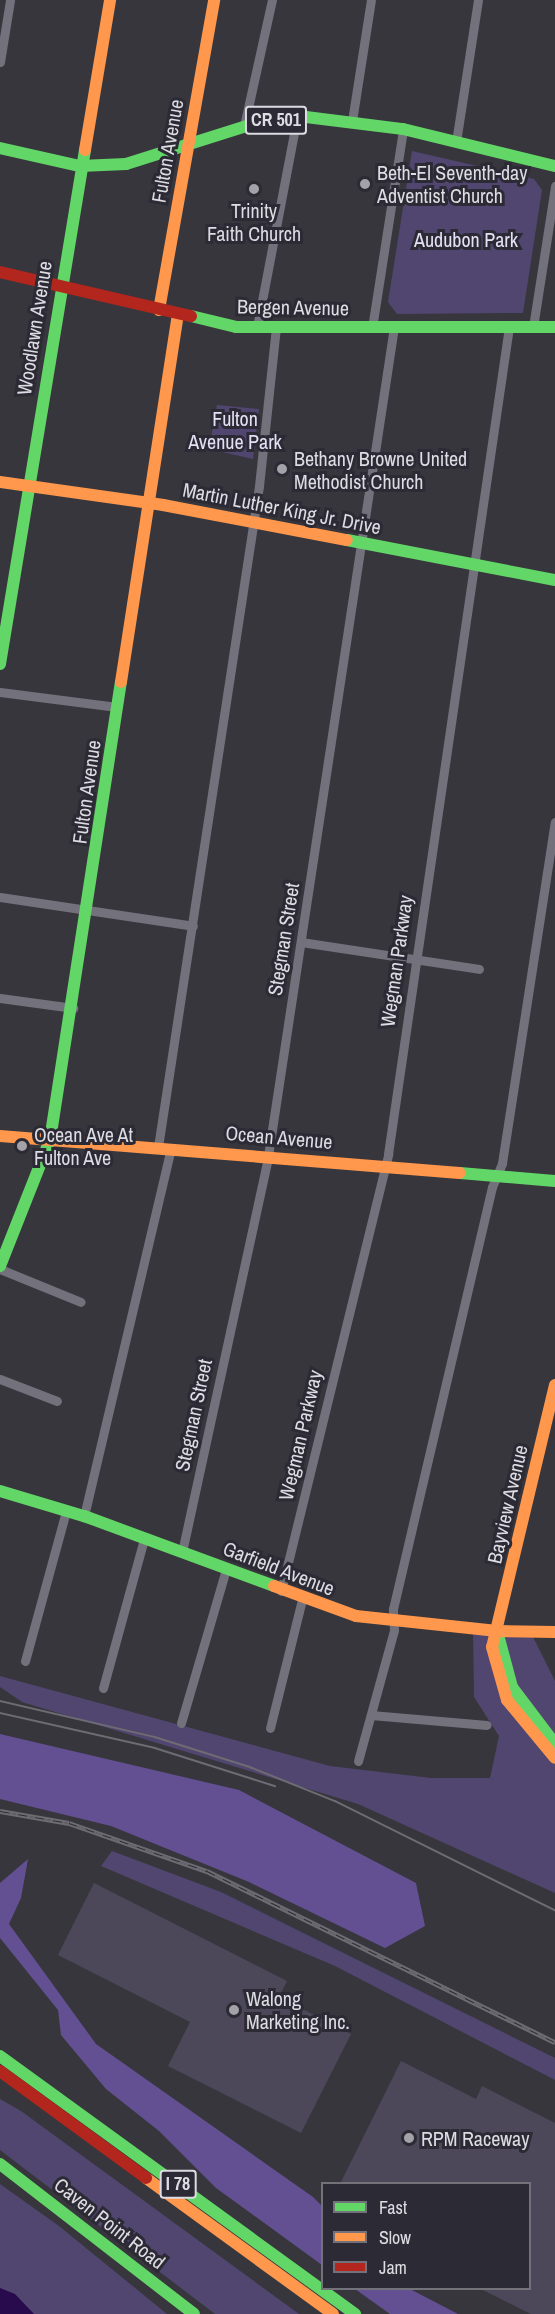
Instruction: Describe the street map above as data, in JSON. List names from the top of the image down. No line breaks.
{"streets":{"main road":["CR 501","Fulton Avenue","Bergen Avenue","Woodlawn Avenue","Martin Luther King Jr. Drive","Ocean Avenue","Bayview Avenue","Garfield Avenue","I 78","Caven Point Road"],"street":["Stegman Street","Wegman Parkway"]},"crossings":[["CR 501","Fulton Avenue"],["CR 501","Woodlawn Avenue"],["Fulton Avenue","Bergen Avenue"],["Fulton Avenue","Martin Luther King Jr. Drive"],["Fulton Avenue","Ocean Avenue"],["Bergen Avenue","Woodlawn Avenue"],["Bergen Avenue","Stegman Street"],["Bergen Avenue","Wegman Parkway"],["Woodlawn Avenue","Martin Luther King Jr. Drive"],["Martin Luther King Jr. Drive","Stegman Street"],["Martin Luther King Jr. Drive","Wegman Parkway"],["Stegman Street","Ocean Avenue"],["Stegman Street","Garfield Avenue"],["Wegman Parkway","Ocean Avenue"],["Wegman Parkway","Garfield Avenue"],["Bayview Avenue","Garfield Avenue"]],"parks":["Audubon Park","Fulton Avenue Park"],"places":["Beth-El Seventh-day Adventist Church","Trinity Faith Church","Bethany Browne United Methodist Church","Ocean Ave At Fulton Ave","Walong Marketing Inc.","RPM Raceway"],"legend":["Fast","Slow","Jam"]}
